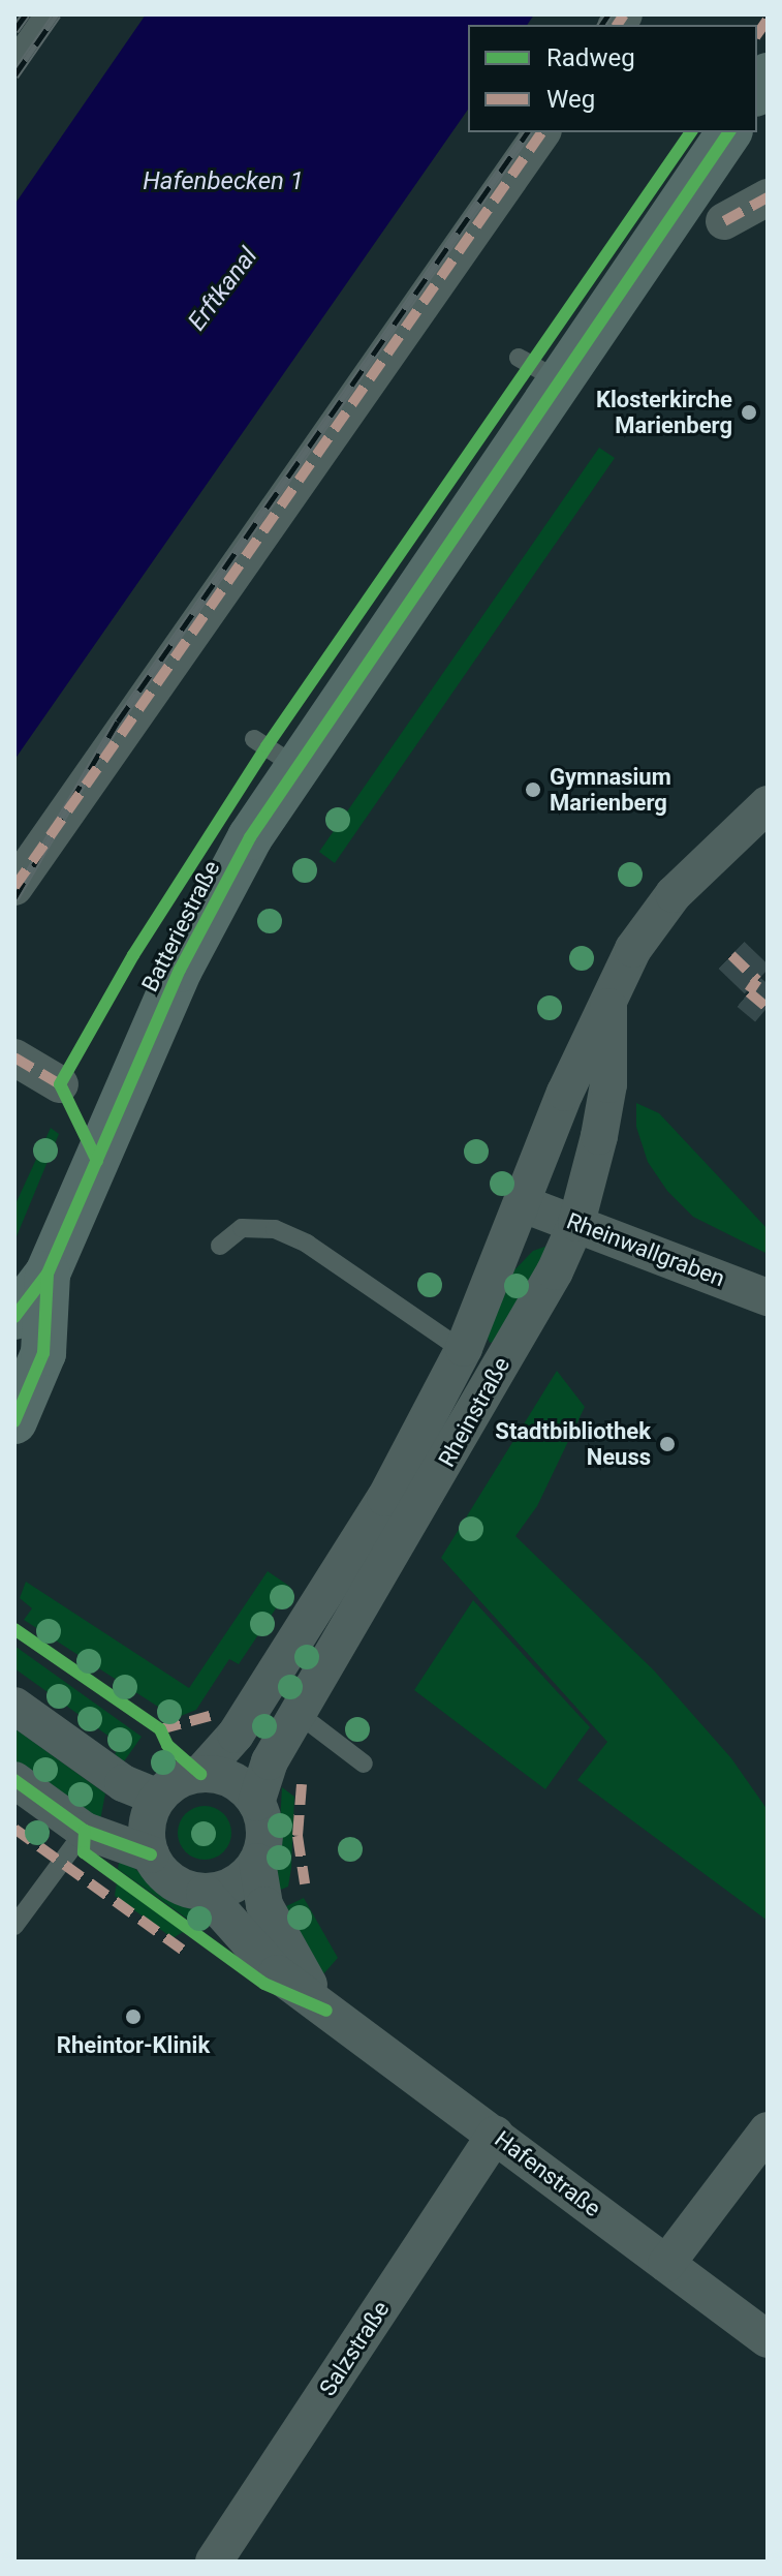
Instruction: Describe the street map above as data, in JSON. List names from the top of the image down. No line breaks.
{"streets":{"main road":["Batteriestraße"],"street":["Rheinwallgraben","Rheinstraße","Hafenstraße","Salzstraße"]},"crossings":[["Rheinwallgraben","Rheinstraße"],["Rheinstraße","Hafenstraße"],["Hafenstraße","Salzstraße"]],"water":["Hafenbecken 1","Erftkanal"],"places":["Klosterkirche Marienberg","Gymnasium Marienberg","Stadtbibliothek Neuss","Rheintor-Klinik"],"legend":["Radweg","Weg"]}
